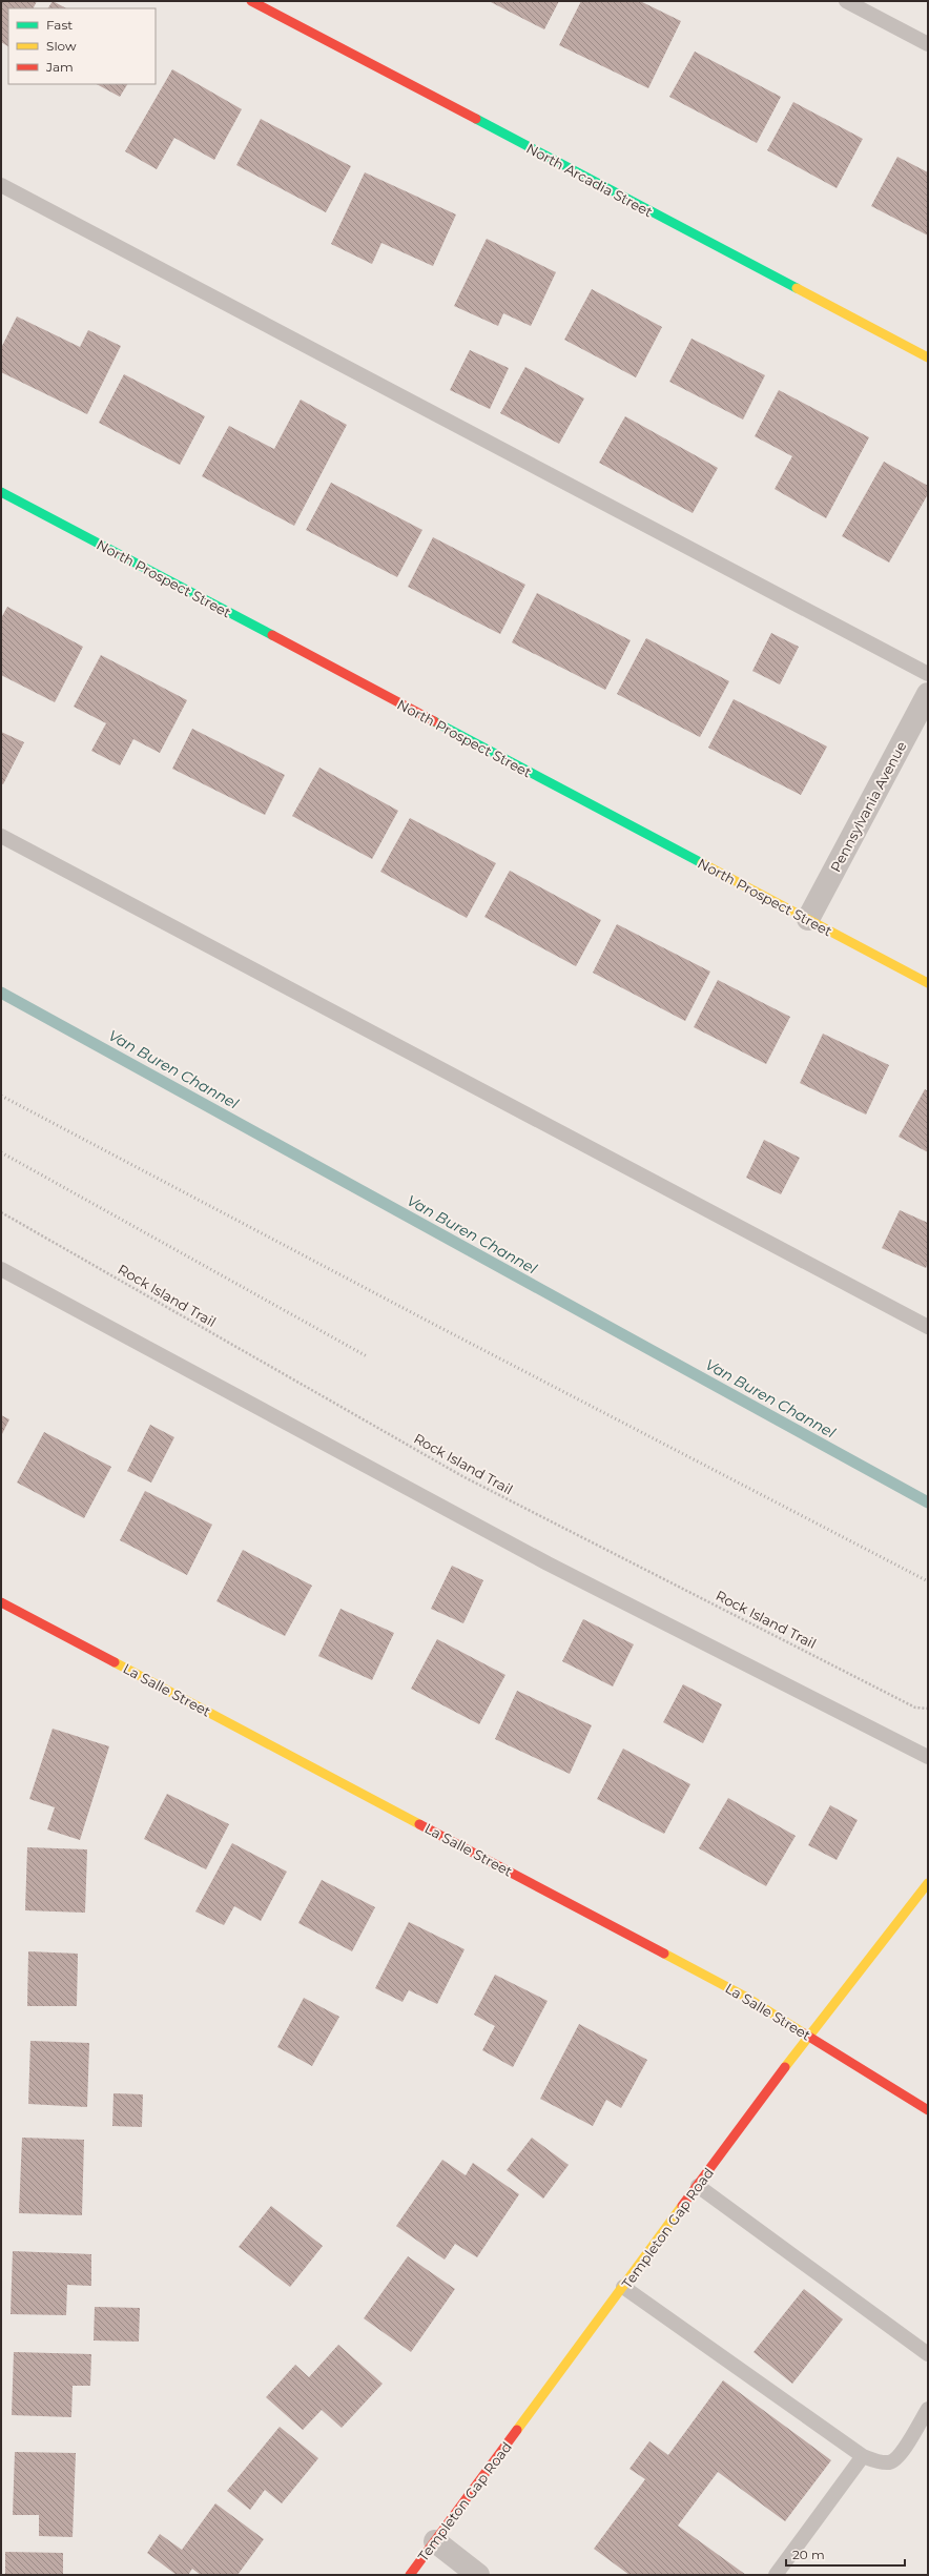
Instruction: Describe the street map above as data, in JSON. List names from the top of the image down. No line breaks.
{"streets":{"street":["North Arcadia Street","North Prospect Street","Pennsylvania Avenue","La Salle Street","Templeton Gap Road"],"path":["Rock Island Trail"]},"crossings":[["North Prospect Street","Pennsylvania Avenue"],["La Salle Street","Templeton Gap Road"]],"water":["Van Buren Channel"],"legend":["Fast","Slow","Jam"],"scale_bar":"20 m"}
